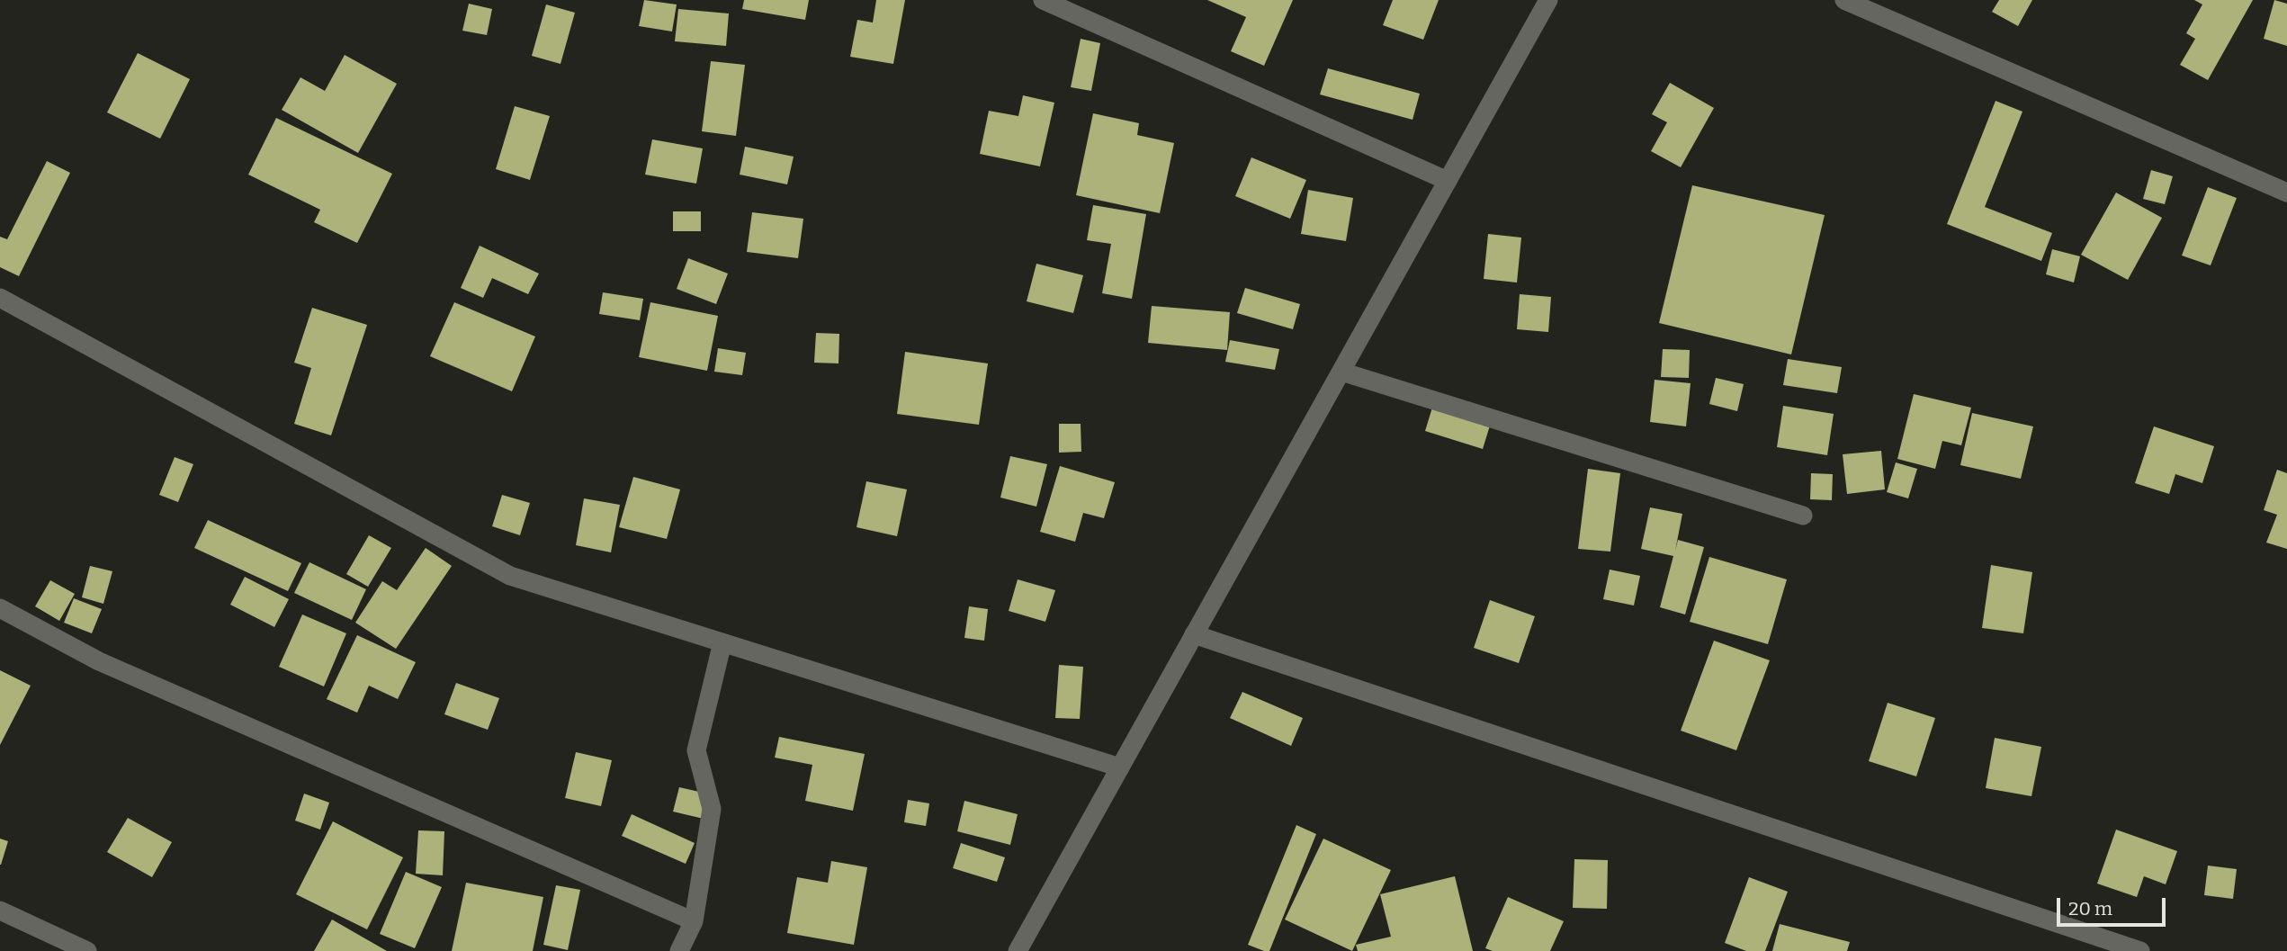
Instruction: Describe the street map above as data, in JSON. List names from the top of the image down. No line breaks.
{"scale_bar":"20 m"}
